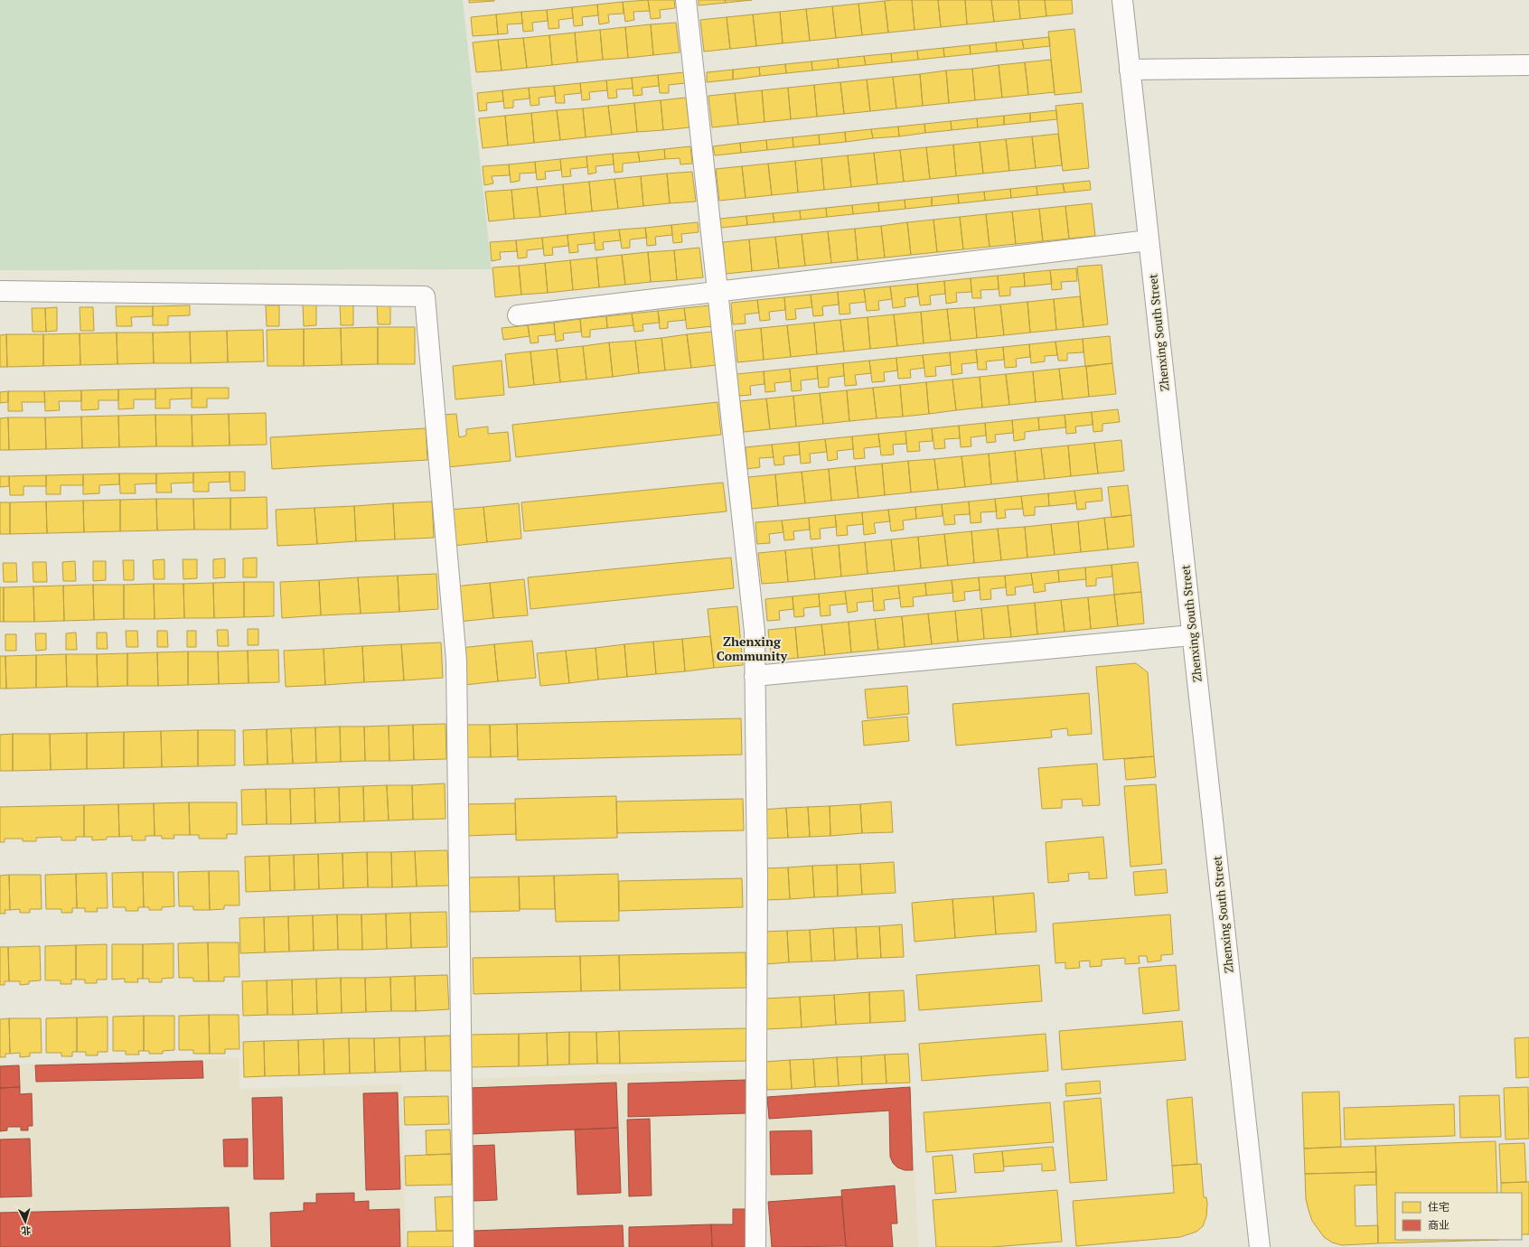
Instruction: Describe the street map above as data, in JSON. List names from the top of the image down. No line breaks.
{"streets":{"street":["Zhenxing South Street"]},"districts":["Zhenxing Community"],"legend":["住宅","商业"],"north":"bottom"}
